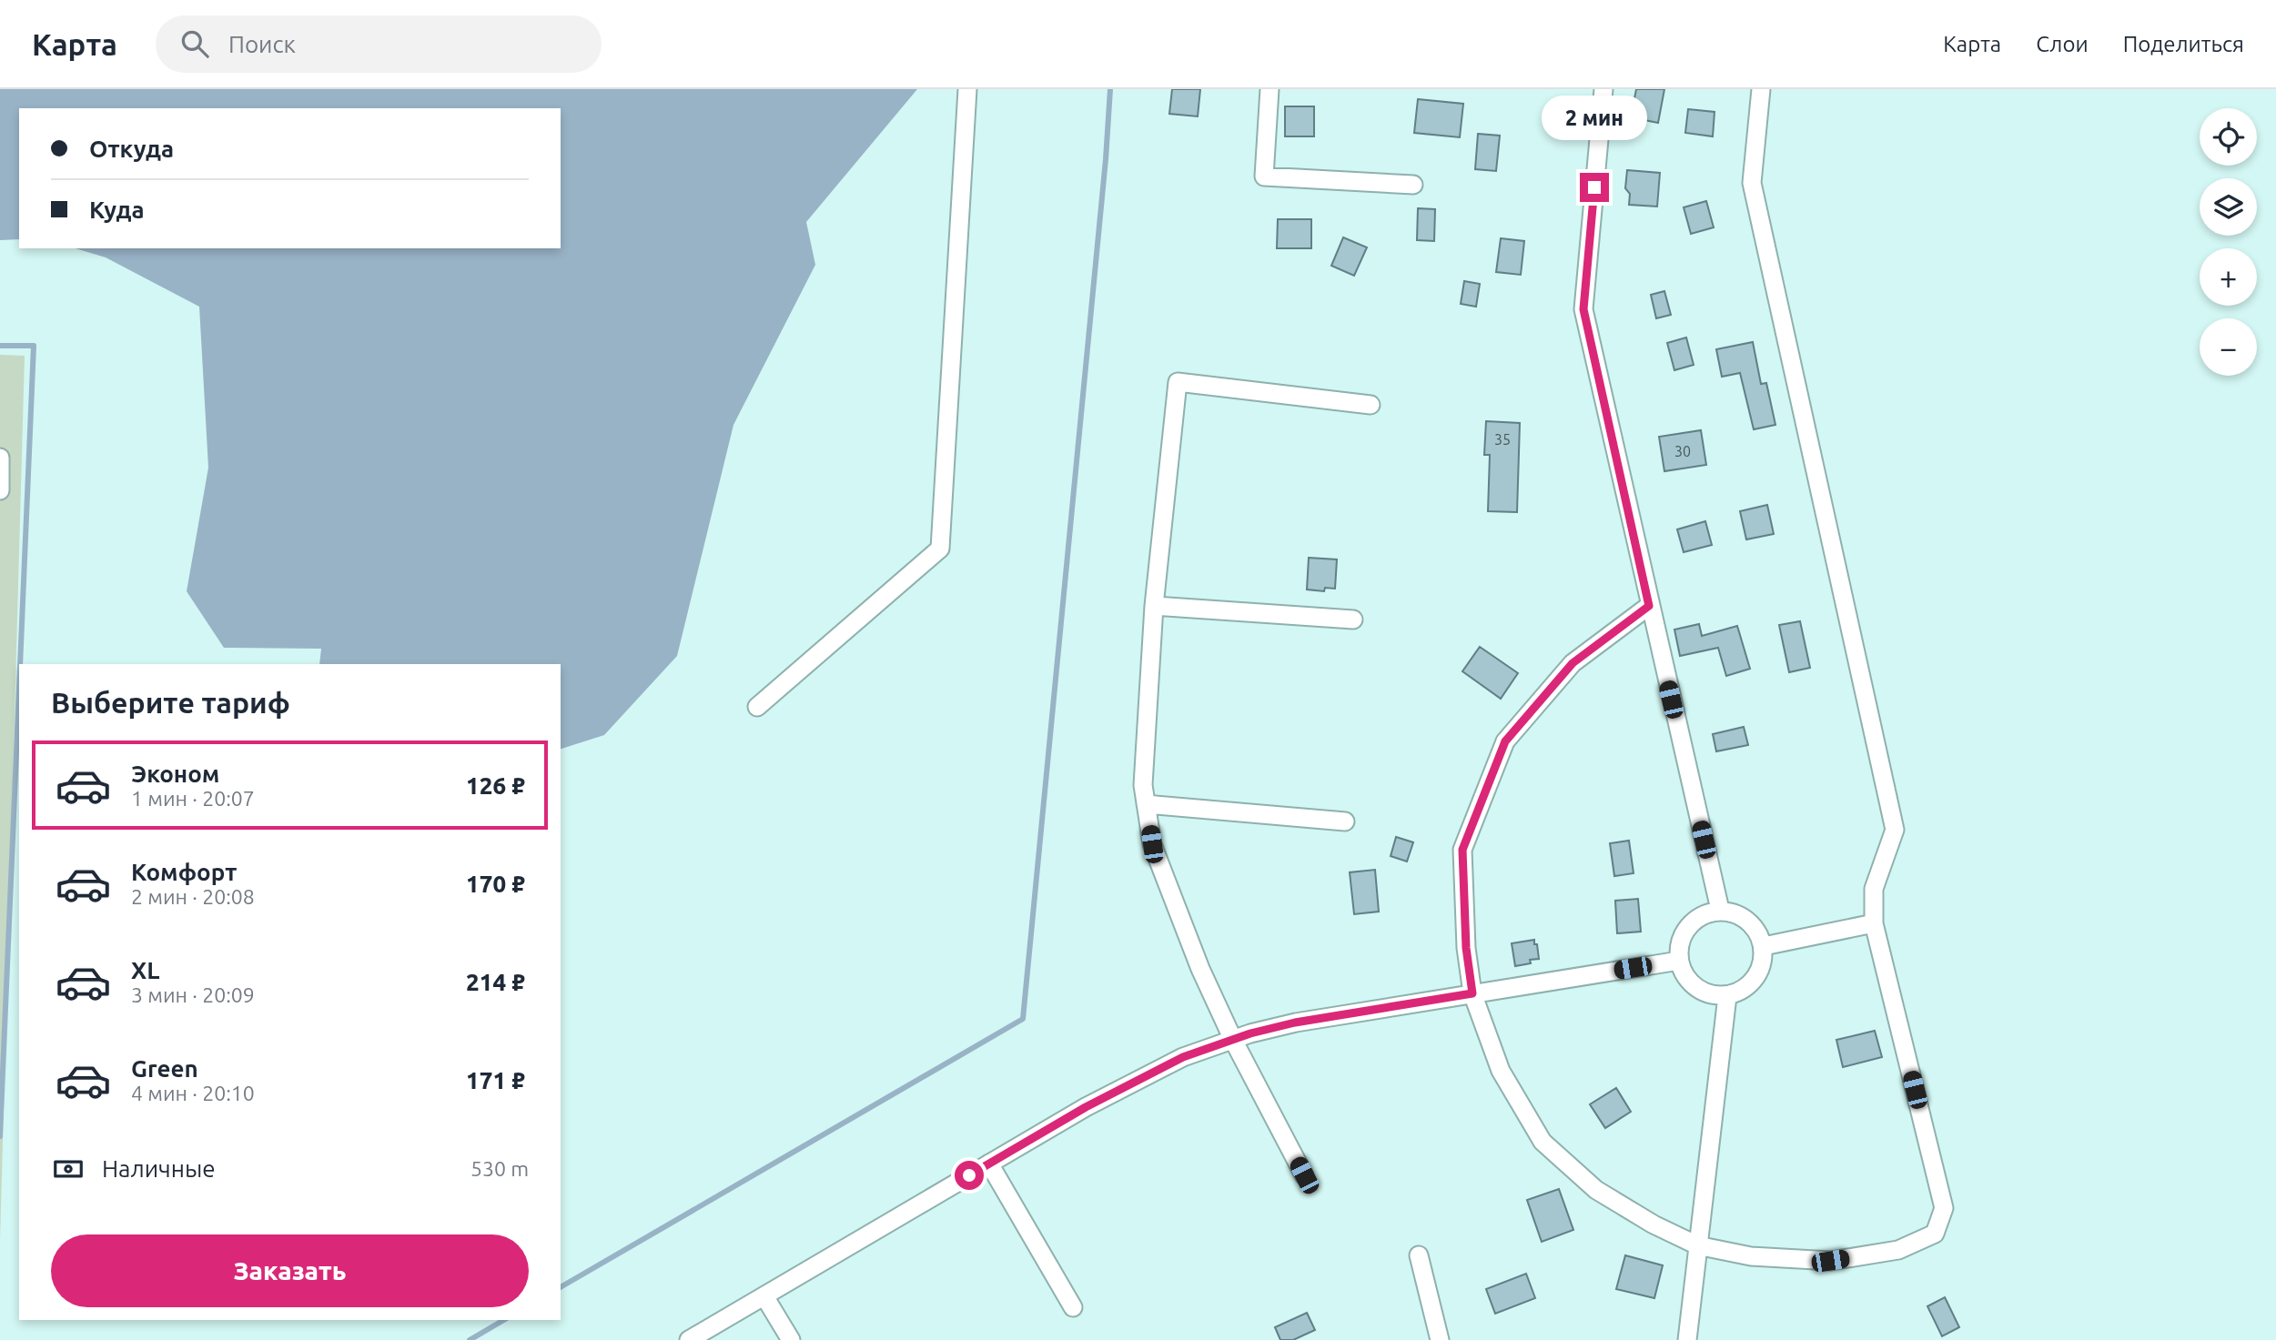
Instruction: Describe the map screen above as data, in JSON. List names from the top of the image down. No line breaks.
{"house_numbers":["35","30"],"page":{"header":"Карта","search":"Поиск","nav":["Карта","Слои","Поделиться"],"bubble":"2 мин","map_buttons":["+","−"],"banner":["Откуда","Куда"],"heading":"Выберите тариф","list":[{"name":"Эконом","note":"1 мин · 20:07","value":"126 ₽"},{"name":"Комфорт","note":"2 мин · 20:08","value":"170 ₽"},{"name":"XL","note":"3 мин · 20:09","value":"214 ₽"},{"name":"Green","note":"4 мин · 20:10","value":"171 ₽"}],"pay":["Наличные","530 m"],"buttons":"Заказать"}}
